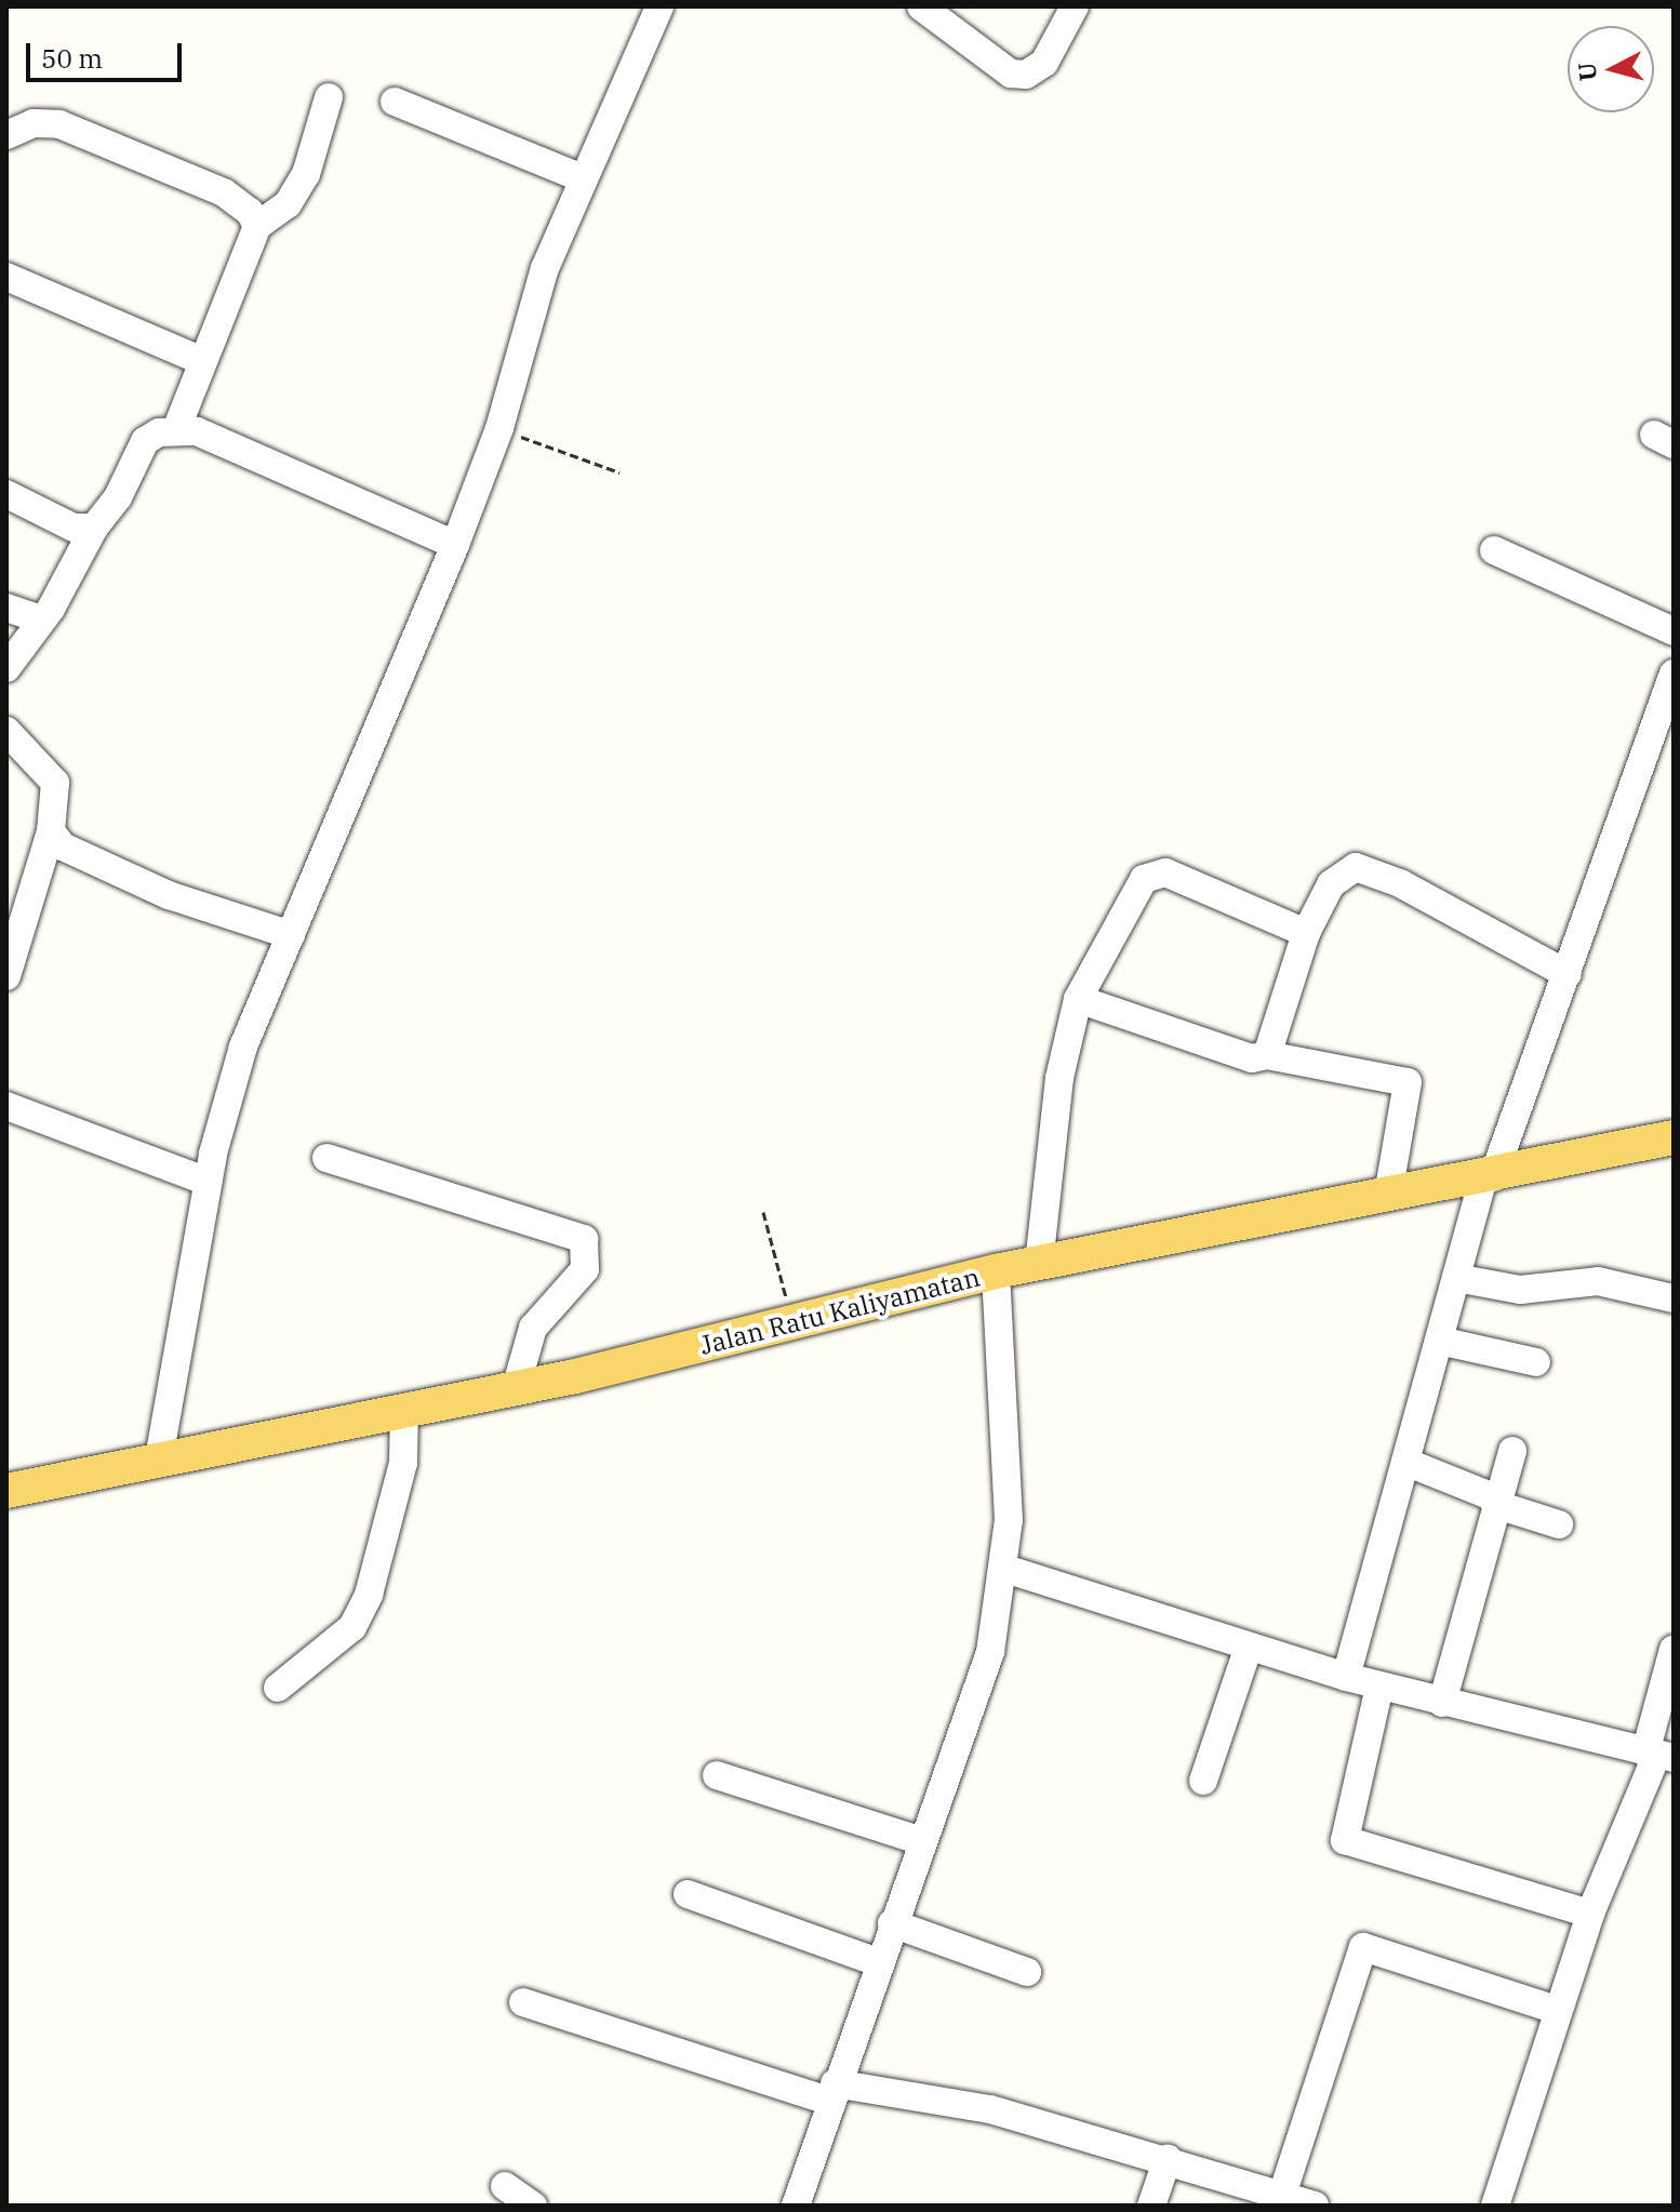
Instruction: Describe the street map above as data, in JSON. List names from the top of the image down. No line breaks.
{"streets":{"main road":["Jalan Ratu Kaliyamatan"]},"scale_bar":"50 m","north":"left"}
